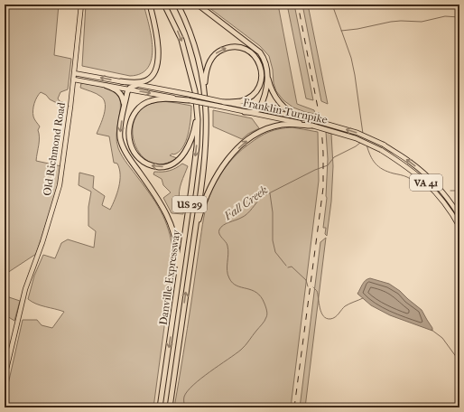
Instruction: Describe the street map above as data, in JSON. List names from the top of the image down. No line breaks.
{"streets":{"highway":["US 29","Danville Expressway"],"main road":["Franklin Turnpike","Old Richmond Road","VA 41"]},"crossings":[["Franklin Turnpike","Old Richmond Road"]],"water":["Fall Creek"]}
